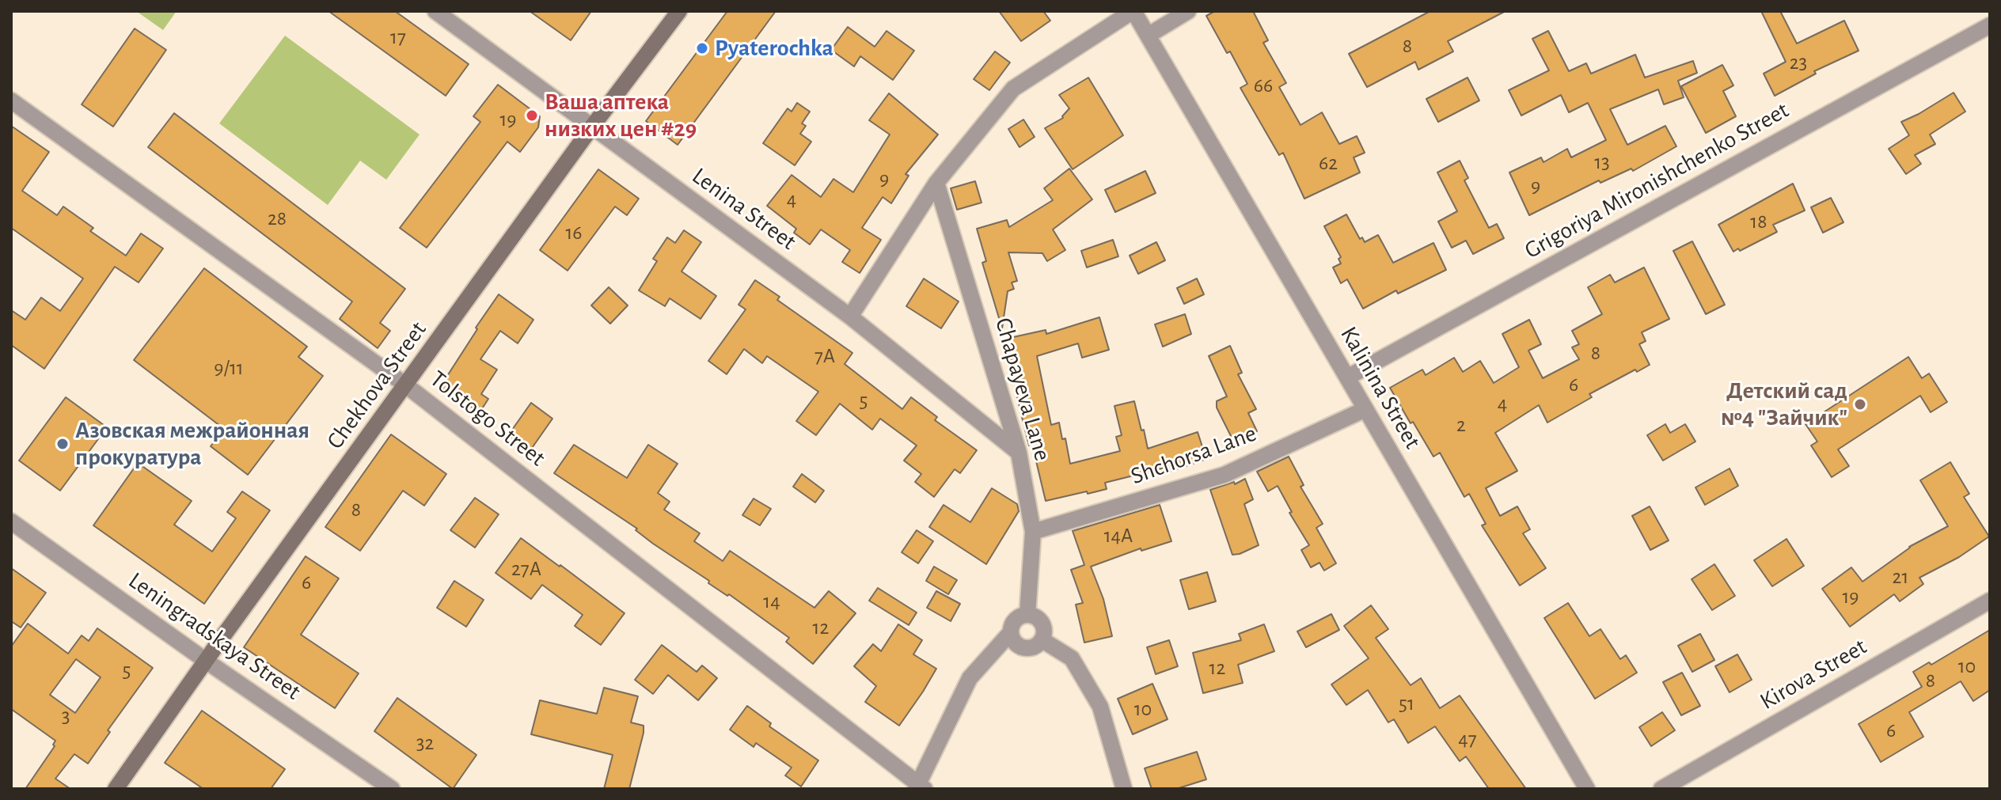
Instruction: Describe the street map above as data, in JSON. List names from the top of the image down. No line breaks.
{"streets":{"main road":["Chekhova Street"],"street":["Grigoriya Mironishchenko Street","Lenina Street","Kalinina Street","Chapayeva Lane","Tolstogo Street","Shchorsa Lane","Leningradskaya Street","Kirova Street"]},"crossings":[["Grigoriya Mironishchenko Street","Kalinina Street"],["Lenina Street","Chekhova Street"],["Lenina Street","Chapayeva Lane"],["Chekhova Street","Tolstogo Street"],["Chekhova Street","Leningradskaya Street"],["Kalinina Street","Shchorsa Lane"],["Chapayeva Lane","Shchorsa Lane"]],"places":["Pyaterochka","Ваша аптека низких цен #29","Детский сад №4 \"Зайчик\"","Азовская межрайонная прокуратура"],"house_numbers":["17","8","23","66","19","13","62","9","9","4","28","18","16","8","7А","9/11","6","5","4","2","8","14А","27А","21","6","19","14","12","10","12","5","8","51","10","3","6","47","32"]}
